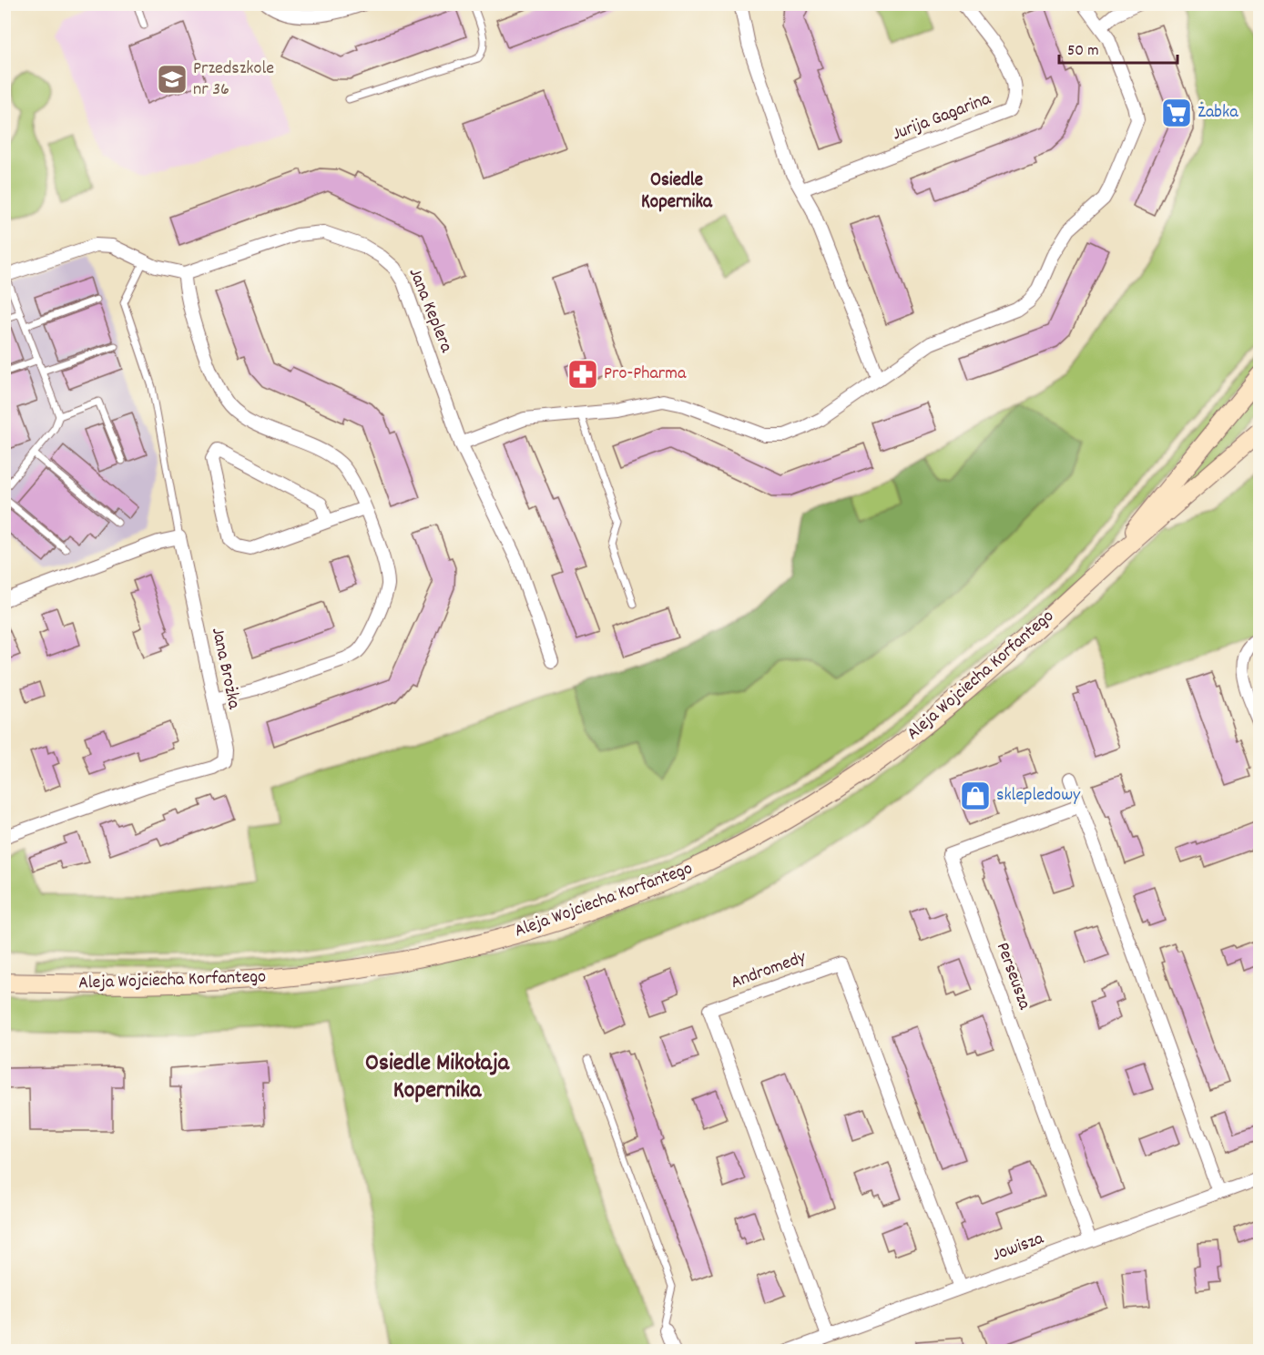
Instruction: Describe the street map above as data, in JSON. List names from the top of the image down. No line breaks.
{"streets":{"main road":["Aleja Wojciecha Korfantego"],"street":["Jurija Gagarina","Jana Keplera","Jana Brożka","Andromedy","Perseusza","Jowisza"]},"crossings":[["Andromedy","Jowisza"],["Perseusza","Jowisza"]],"districts":["Osiedle Kopernika","Osiedle Mikołaja Kopernika"],"places":{"school or university":["Przedszkole nr 36"],"supermarket":["Żabka"],"pharmacy":["Pro-Pharma"],"shop":["sklepledowy"]},"scale_bar":"50 m"}
